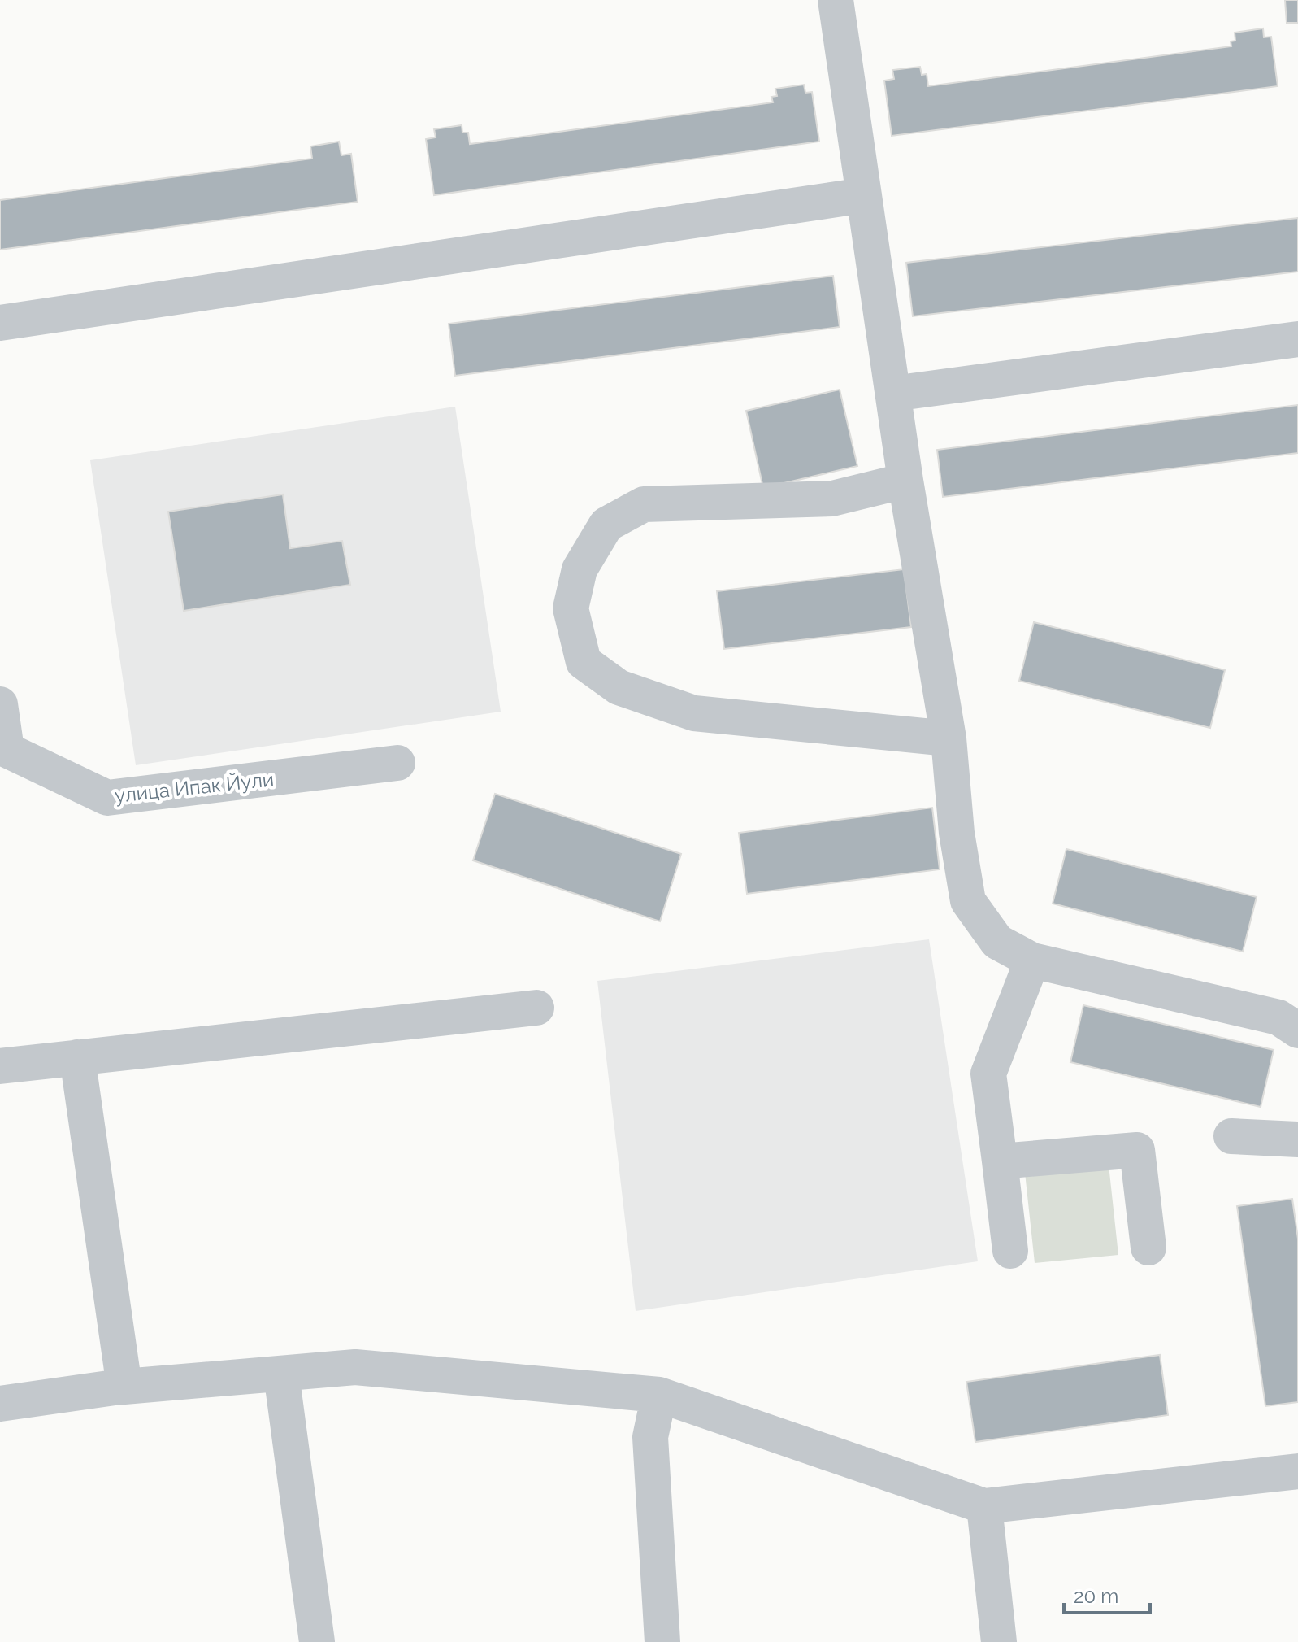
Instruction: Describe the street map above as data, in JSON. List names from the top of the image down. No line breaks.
{"streets":{"street":["улица Ипак Йули"]},"scale_bar":"20 m"}
